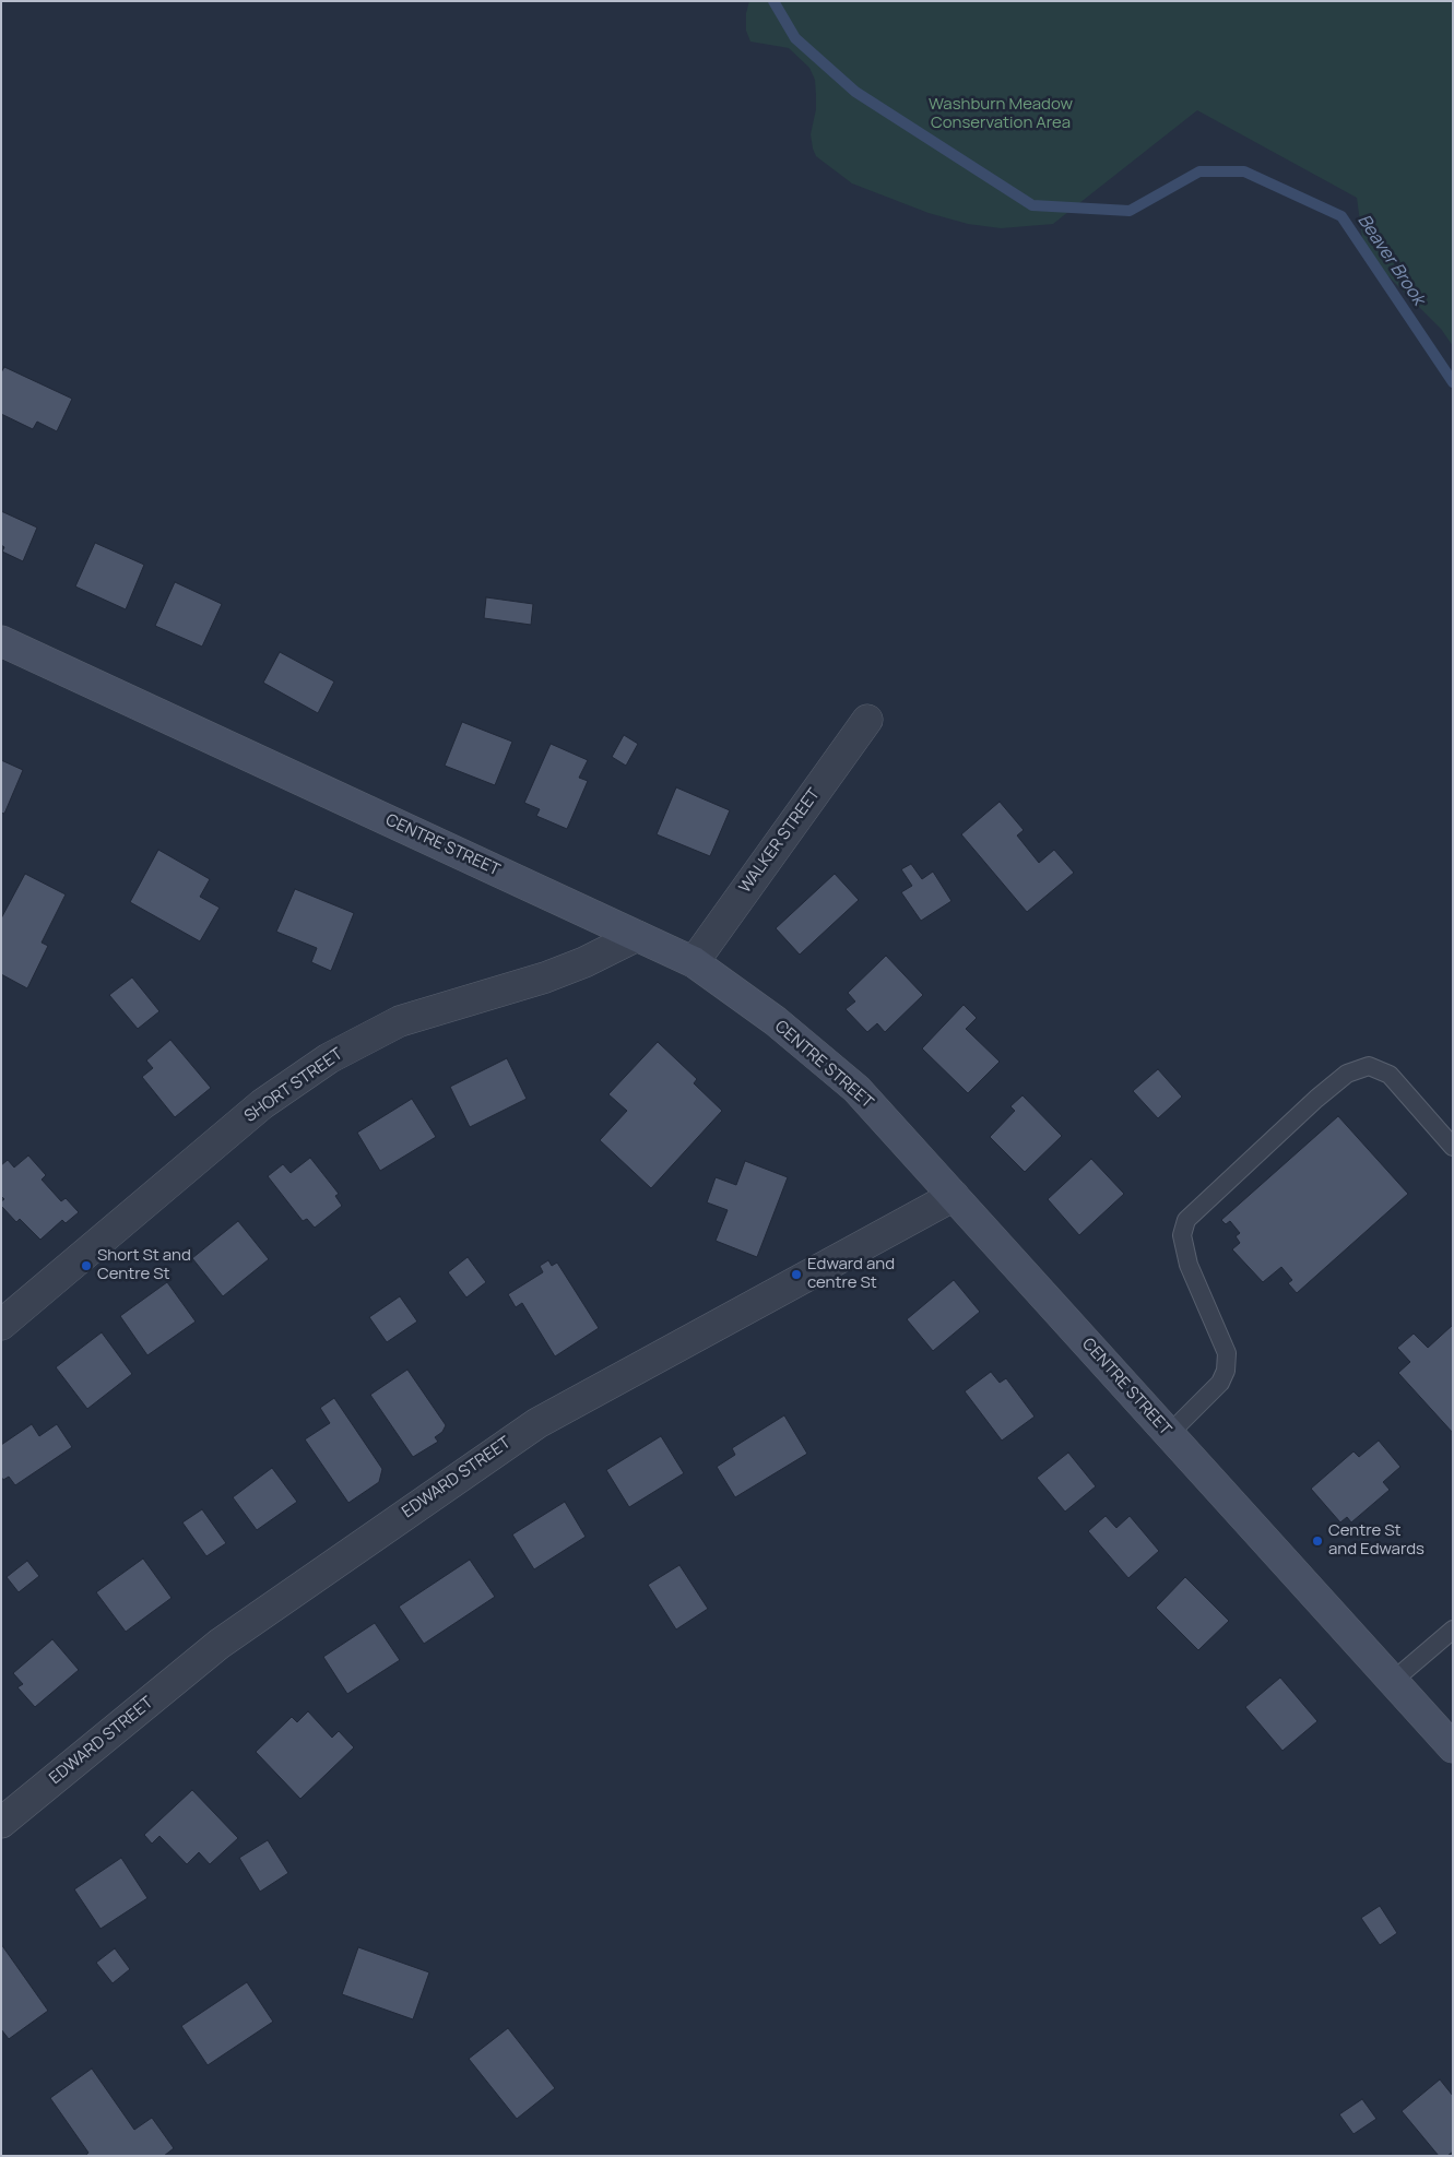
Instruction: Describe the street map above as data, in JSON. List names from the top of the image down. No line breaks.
{"streets":{"main road":["CENTRE STREET"],"street":["WALKER STREET","SHORT STREET","EDWARD STREET"]},"crossings":[["WALKER STREET","CENTRE STREET"],["CENTRE STREET","SHORT STREET"],["CENTRE STREET","EDWARD STREET"]],"water":["Beaver Brook"],"parks":["Washburn Meadow Conservation Area"],"places":["Short St and Centre St","Edward and centre St","Centre St and Edwards"]}
